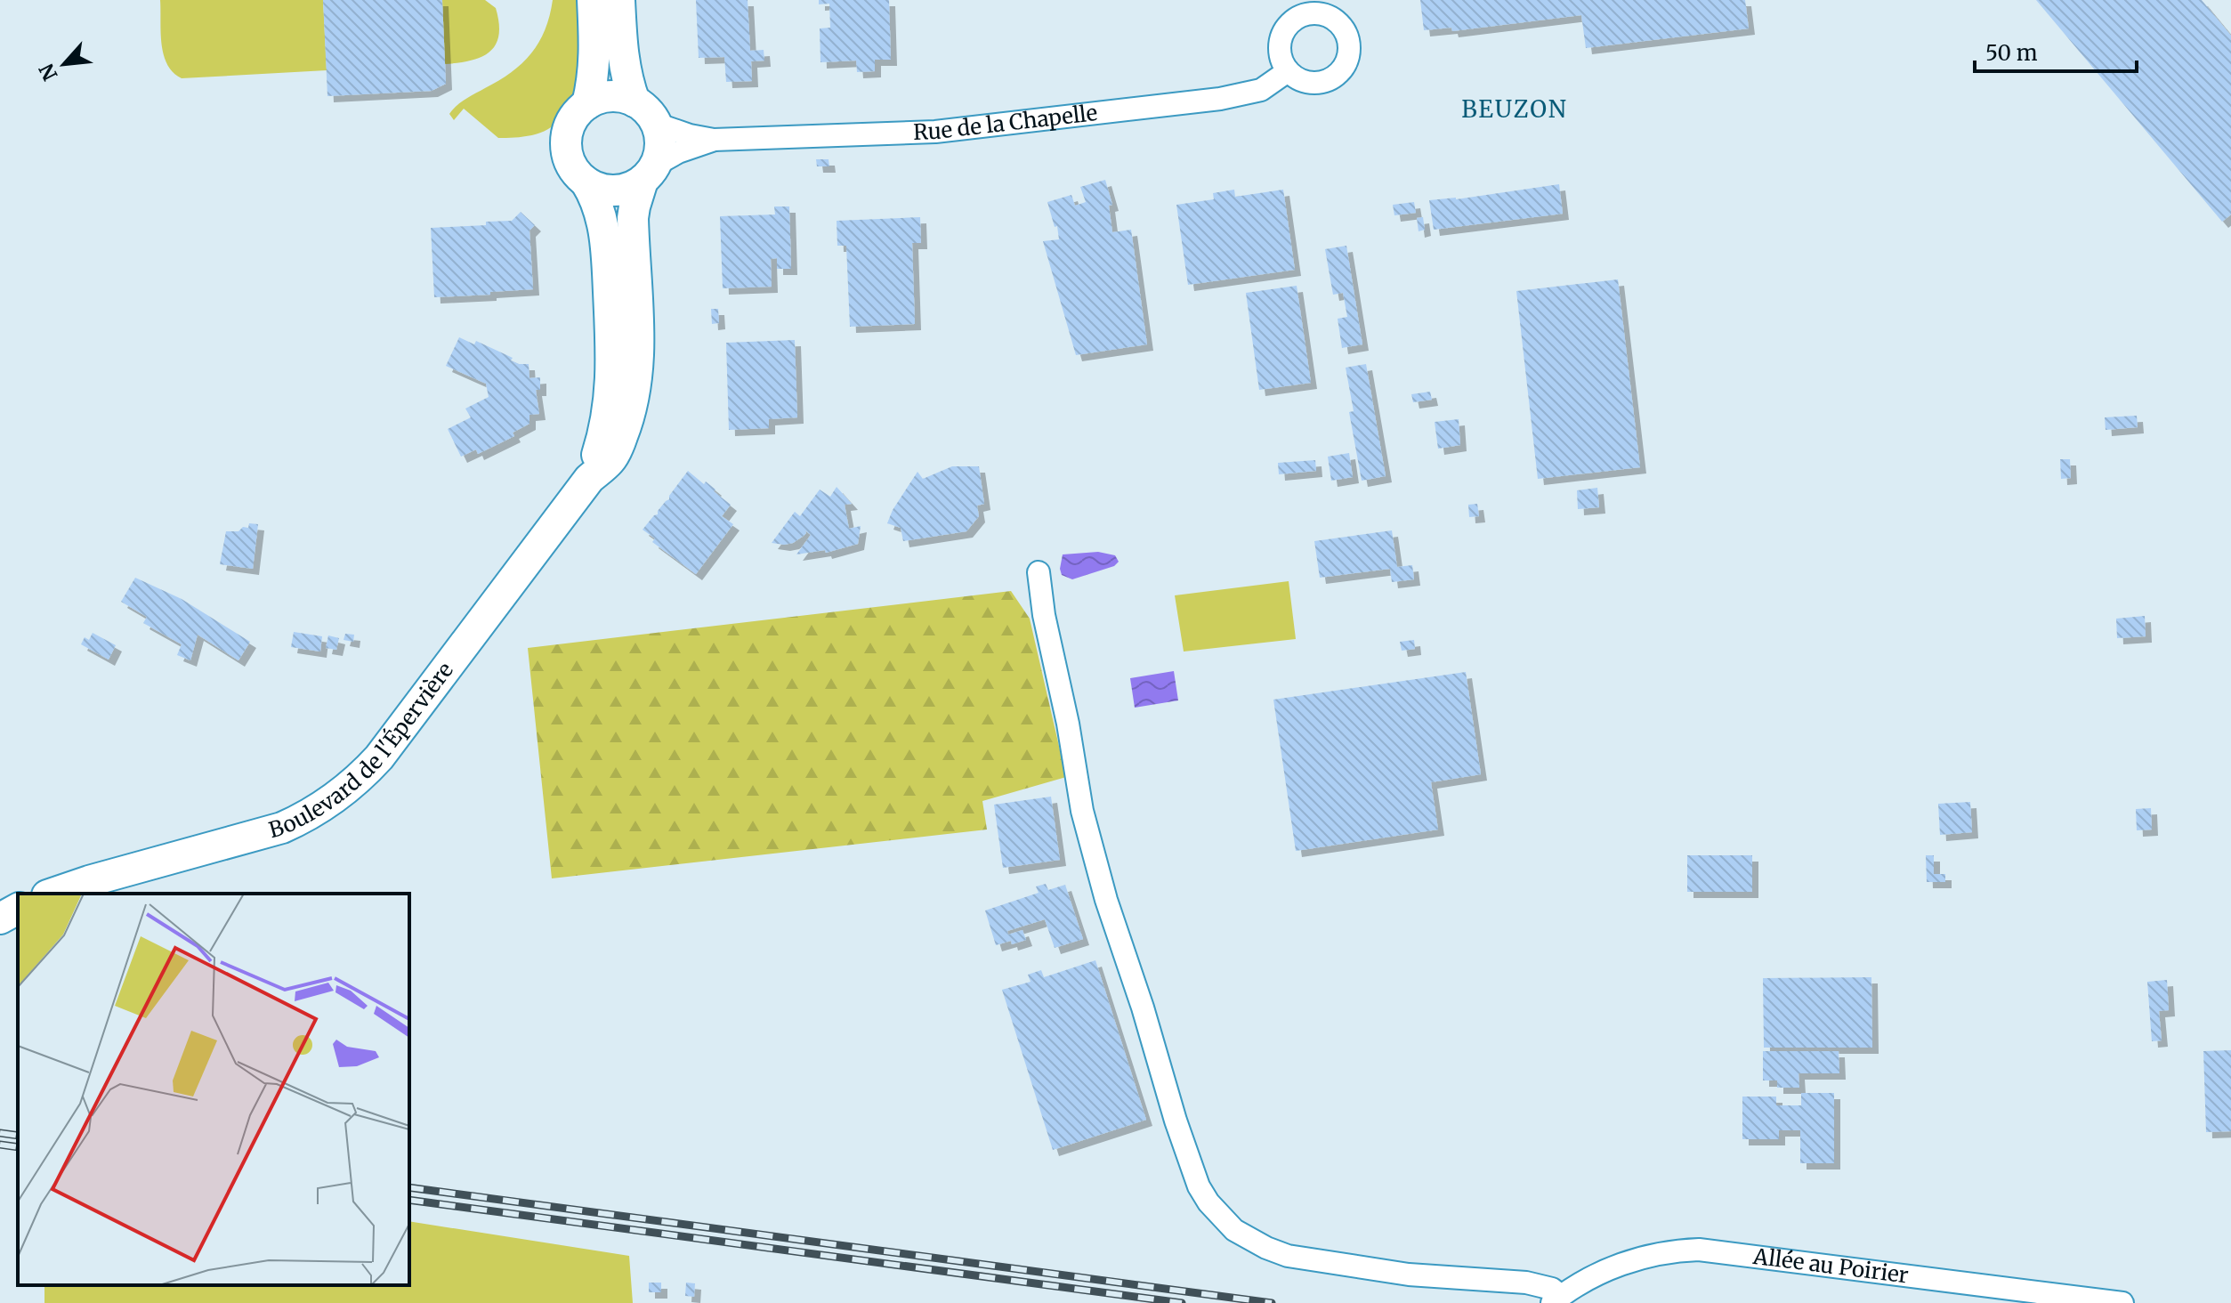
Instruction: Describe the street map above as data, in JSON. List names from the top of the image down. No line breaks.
{"streets":{"street":["Rue de la Chapelle","Boulevard de l'Épervière","Allée au Poirier"]},"crossings":[["Rue de la Chapelle","Boulevard de l'Épervière"]],"districts":["BEUZON"],"scale_bar":"50 m","north":"bottom left"}
